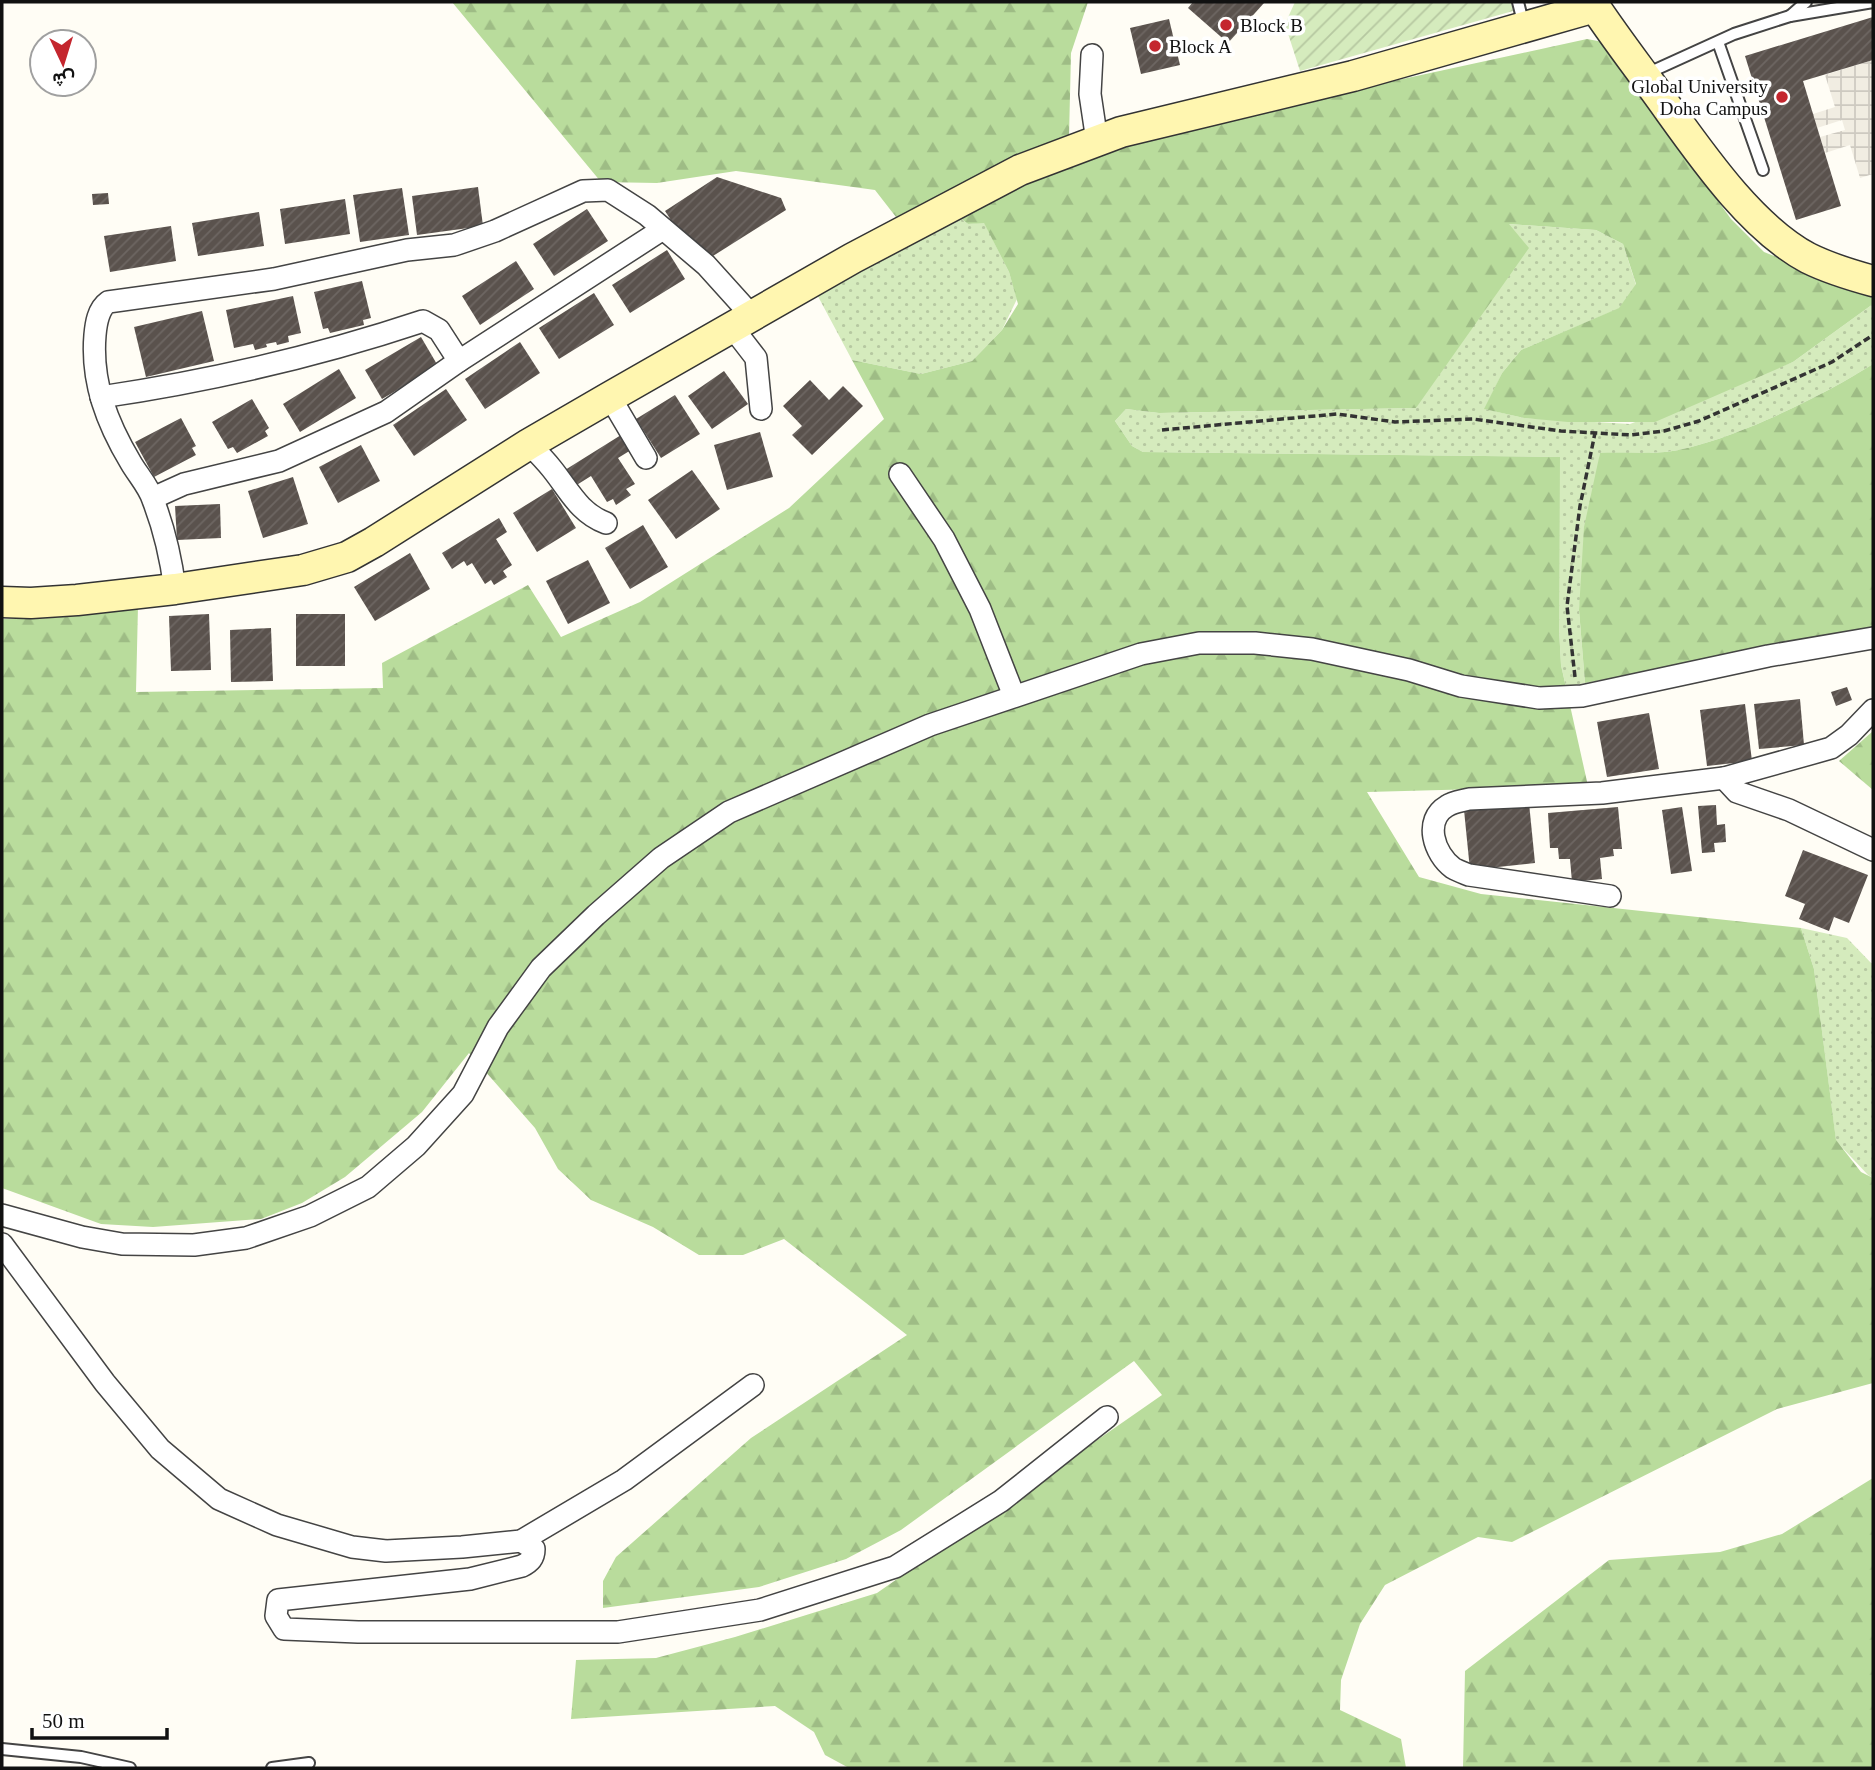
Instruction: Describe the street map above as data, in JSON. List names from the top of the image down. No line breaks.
{"places":["Block B","Block A","Global University Doha Campus"],"scale_bar":"50 m","north":"bottom"}
